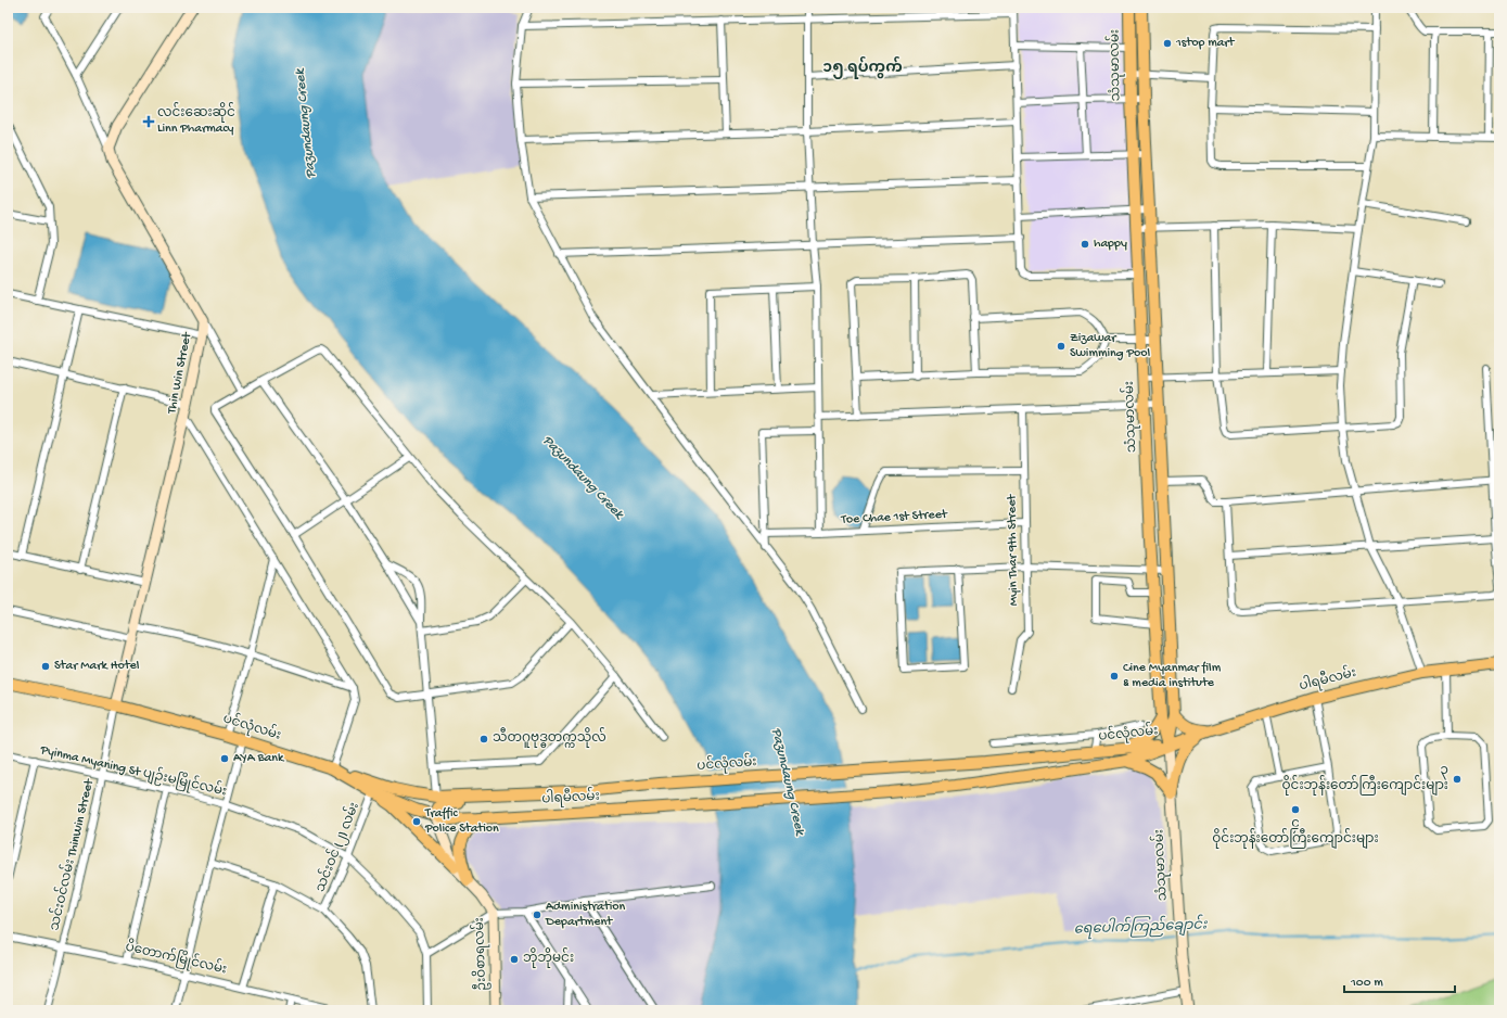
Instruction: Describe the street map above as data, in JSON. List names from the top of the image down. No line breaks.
{"streets":{"main road":["သံသုမာလမ်း","Thin Win Street","ပါရမီလမ်း","ပင်လုံလမ်း","ဦးဝိစာရလမ်း"],"street":["Toe Chae 1st Street","Myin Thar 9th Street","Pyinma Myaning St ပျဉ်းမမြိုင်လမ်း","သင်းဝင် (၂) လမ်း","သင်းဝင်လမ်း ThinWin Street","ပိတောက်မြိုင်လမ်း"]},"crossings":[["သံသုမာလမ်း","ပါရမီလမ်း"],["သံသုမာလမ်း","ပင်လုံလမ်း"],["Thin Win Street","ပင်လုံလမ်း"],["Thin Win Street","သင်းဝင်လမ်း ThinWin Street"],["Toe Chae 1st Street","Myin Thar 9th Street"],["ပါရမီလမ်း","ပင်လုံလမ်း"],["ပင်လုံလမ်း","သင်းဝင် (၂) လမ်း"],["ပင်လုံလမ်း","သင်းဝင်လမ်း ThinWin Street"],["Pyinma Myaning St ပျဉ်းမမြိုင်လမ်း","သင်းဝင် (၂) လမ်း"],["Pyinma Myaning St ပျဉ်းမမြိုင်လမ်း","သင်းဝင်လမ်း ThinWin Street"],["သင်းဝင်လမ်း ThinWin Street","ပိတောက်မြိုင်လမ်း"]],"districts":["၁၅ ရပ်ကွက်"],"water":["Pazundaung Creek","ရေပေါက်ကြည်ချောင်း"],"places":{"other":["1stop mart","happy","Zizawar Swimming Pool","Star Mark Hotel","Cine Myanmar film & media institute","သီတဂူဗုဒ္ဓတက္ကသိုလ်","AYA Bank","၃ ဝိုင်းဘုန်းတော်ကြီးကျောင်းများ","၄ ဝိုင်းဘုန်းတော်ကြီးကျောင်းများ","Traffic Police Station","Administration Department","ဘိုဘိုမင်း"],"health":["လင်းဆေးဆိုင် Linn Pharmacy"]},"scale_bar":"100 m"}
